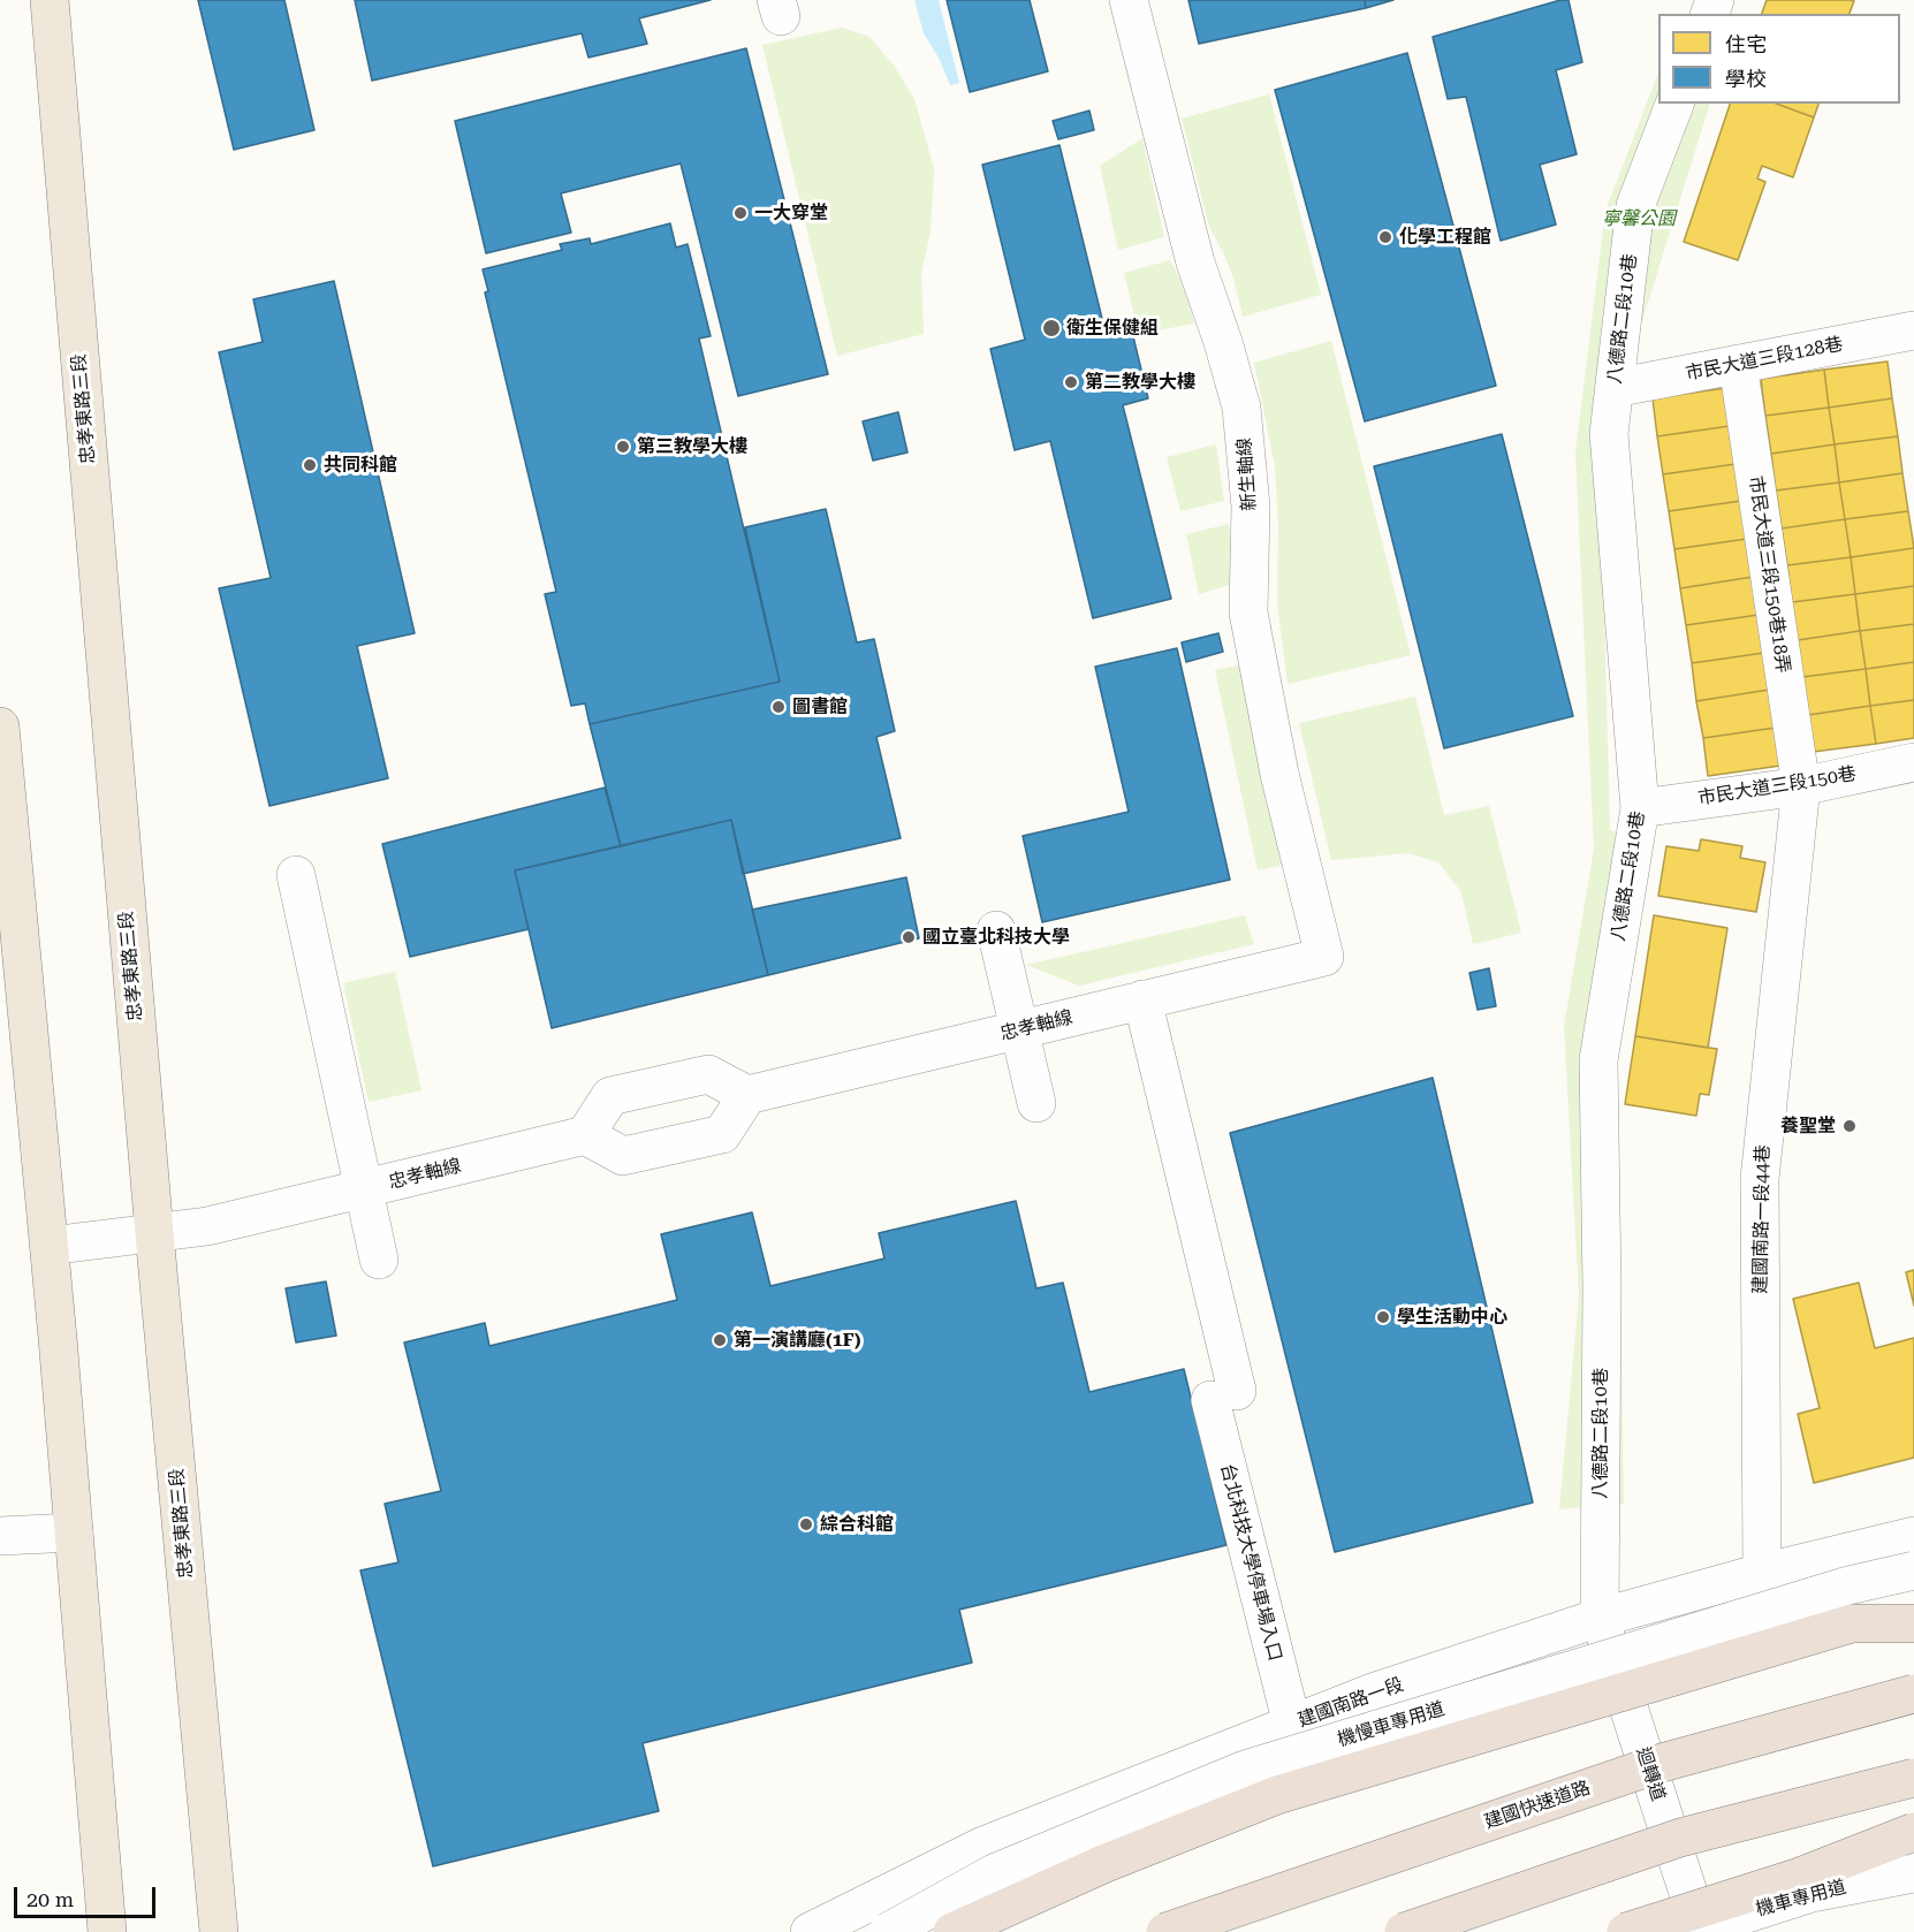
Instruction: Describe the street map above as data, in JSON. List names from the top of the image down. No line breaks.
{"streets":{"highway":["建國快速道路"],"main road":["忠孝東路三段"],"street":["八德路二段10巷","市民大道三段128巷","新生軸線","市民大道三段150巷18弄","市民大道三段150巷","忠孝軸線","建國南路一段44巷","台北科技大學停車場入口","建國南路一段","機慢車專用道","迴轉道","機車專用道"]},"crossings":[["八德路二段10巷","市民大道三段128巷"],["八德路二段10巷","市民大道三段150巷"],["八德路二段10巷","建國南路一段"],["八德路二段10巷","迴轉道"],["市民大道三段128巷","市民大道三段150巷18弄"],["忠孝東路三段","忠孝軸線"],["新生軸線","忠孝軸線"],["市民大道三段150巷18弄","市民大道三段150巷"],["市民大道三段150巷18弄","建國南路一段44巷"],["市民大道三段150巷","建國南路一段44巷"],["忠孝軸線","台北科技大學停車場入口"],["建國南路一段44巷","建國南路一段"],["台北科技大學停車場入口","建國南路一段"],["建國南路一段","迴轉道"]],"parks":["寧馨公園"],"places":["一大穿堂","化學工程館","衛生保健組","第二教學大樓","第三教學大樓","共同科館","圖書館","國立臺北科技大學","養聖堂","學生活動中心","第一演講廳(1F)","綜合科館"],"legend":["住宅","學校"],"scale_bar":"20 m"}
